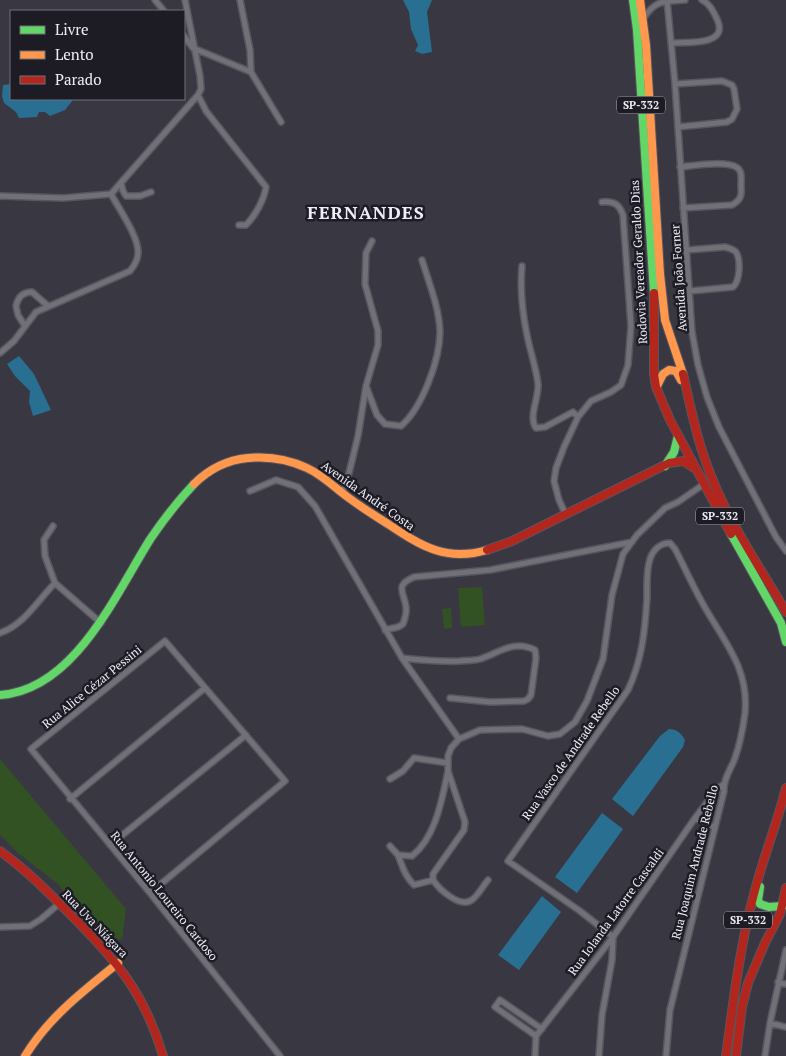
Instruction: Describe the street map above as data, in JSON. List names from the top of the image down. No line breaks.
{"streets":{"main road":["SP-332","Rodovia Vereador Geraldo Dias","Avenida André Costa","Rua Uva Niágara"],"street":["Avenida João Forner","Rua Alice Cézar Pessini","Rua Vasco de Andrade Rebello","Rua Joaquim Andrade Rebello","Rua Antonio Loureiro Cardoso","Rua Iolanda Latorre Cascaldi"]},"crossings":[["Rodovia Vereador Geraldo Dias","Avenida André Costa"],["Rua Alice Cézar Pessini","Rua Antonio Loureiro Cardoso"],["Rua Vasco de Andrade Rebello","Rua Joaquim Andrade Rebello"],["Rua Vasco de Andrade Rebello","Rua Iolanda Latorre Cascaldi"],["Rua Joaquim Andrade Rebello","Rua Iolanda Latorre Cascaldi"]],"districts":["FERNANDES"],"legend":["Livre","Lento","Parado"]}
